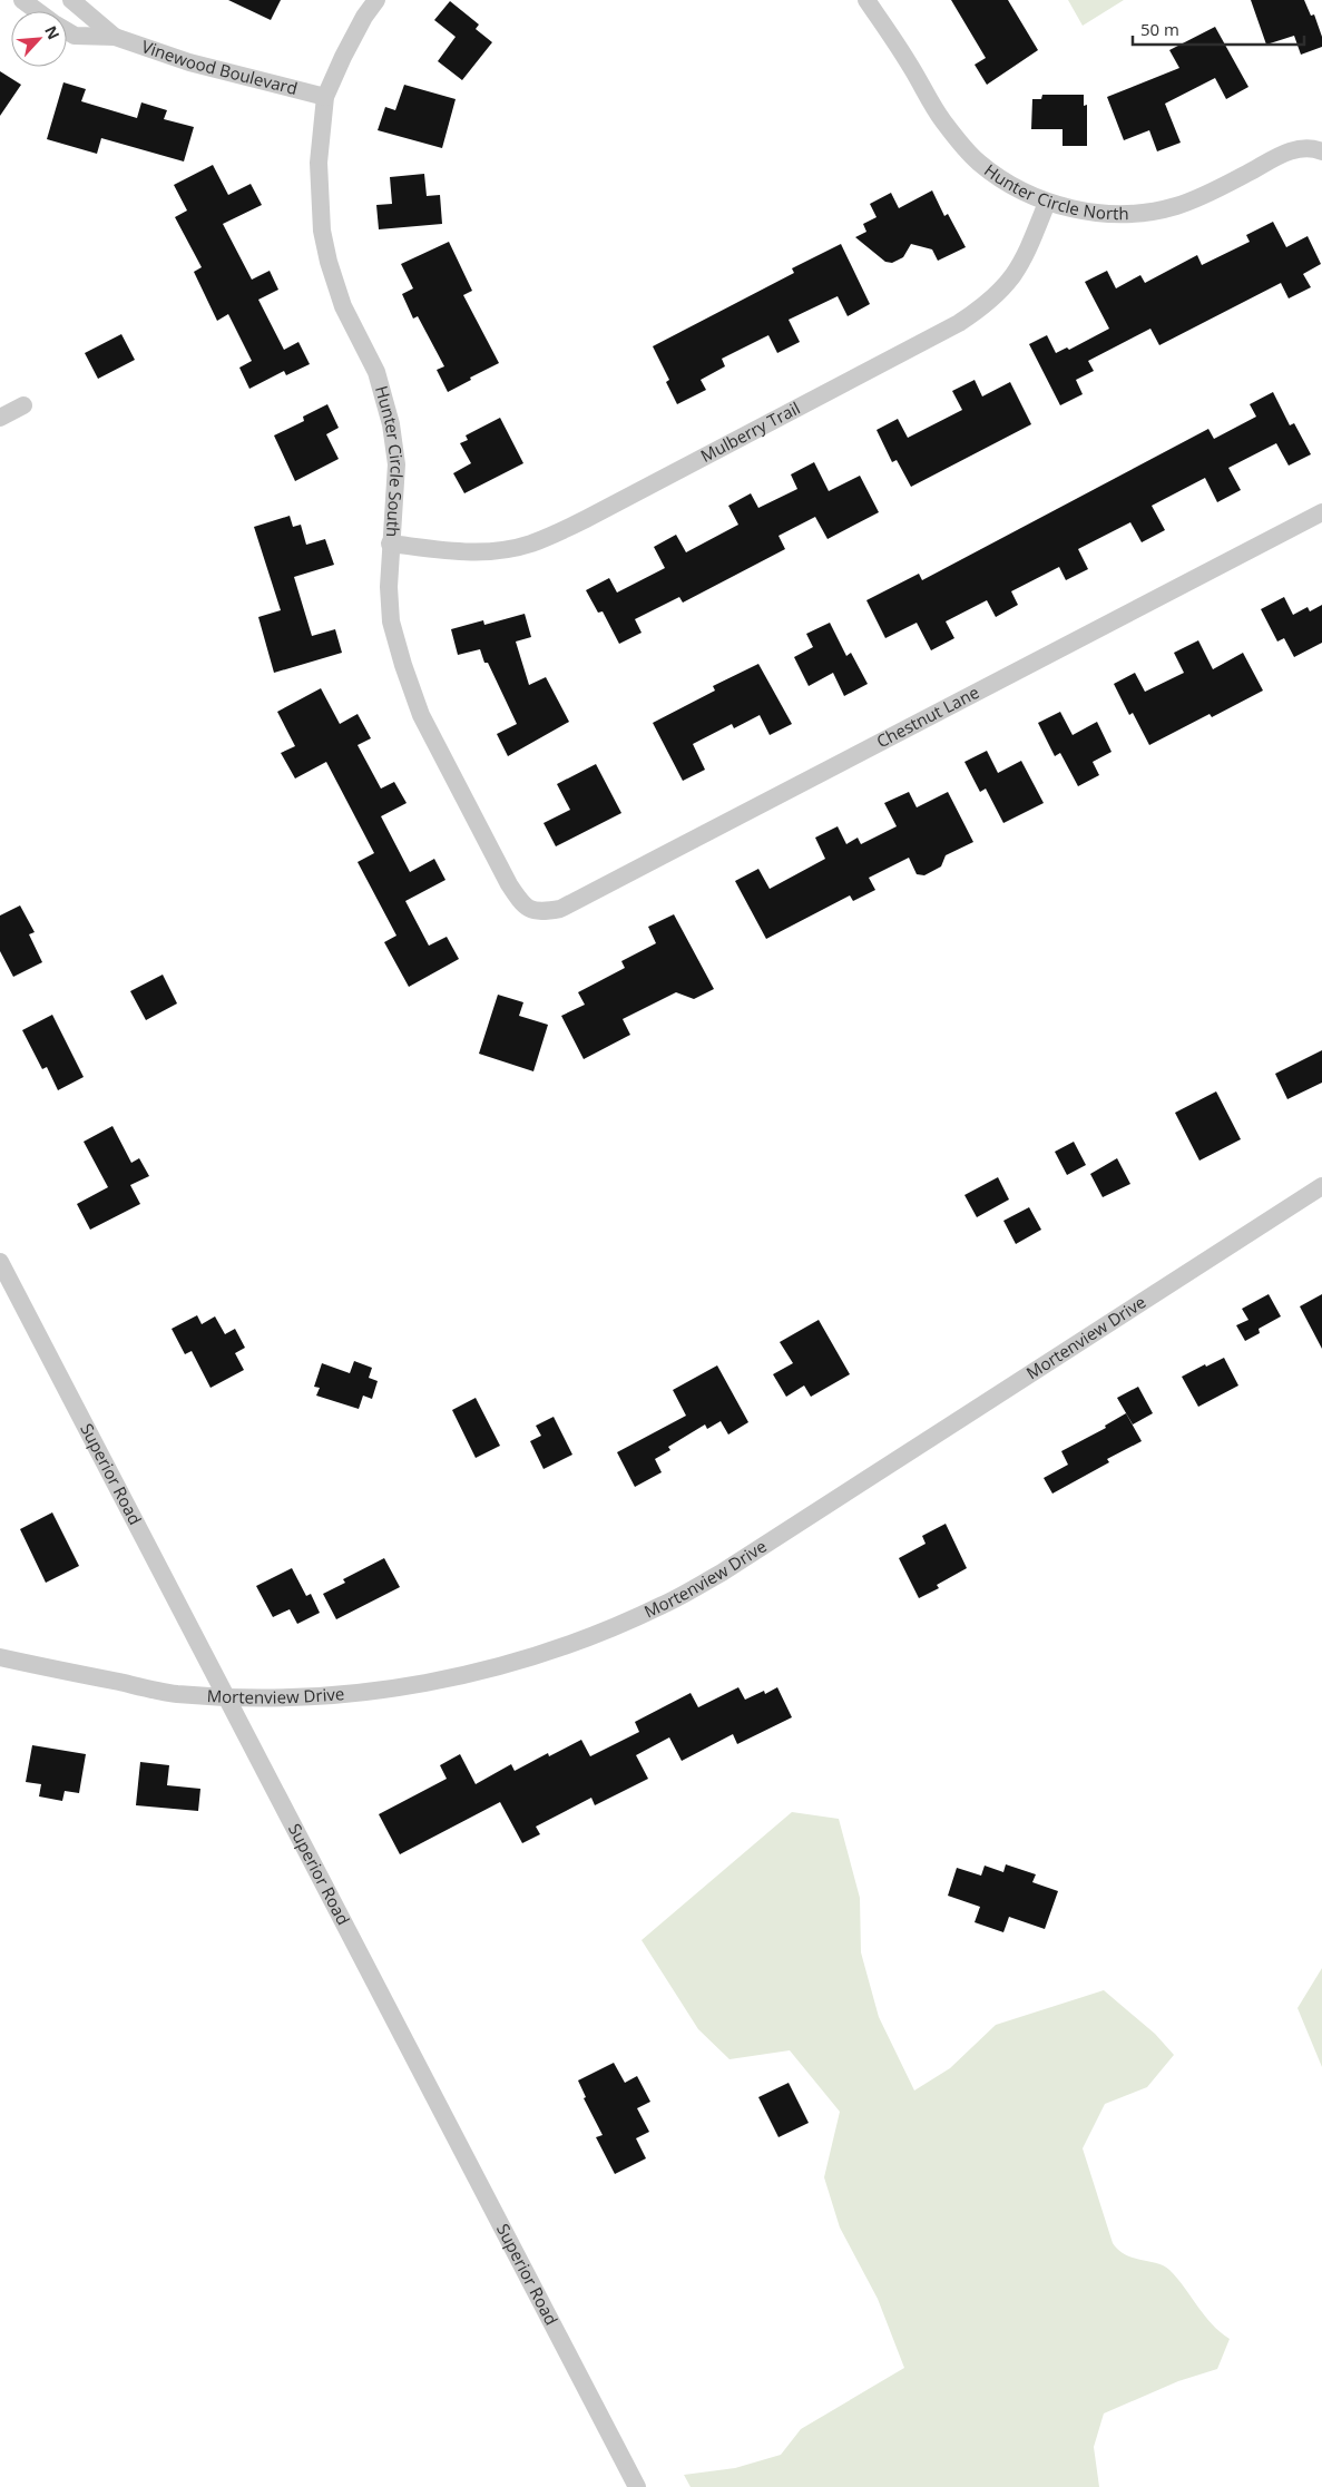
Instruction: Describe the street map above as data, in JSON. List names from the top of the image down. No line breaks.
{"streets":{"street":["Vinewood Boulevard","Hunter Circle North","Mulberry Trail","Hunter Circle South","Chestnut Lane","Mortenview Drive","Superior Road"]},"crossings":[["Vinewood Boulevard","Hunter Circle South"],["Hunter Circle North","Mulberry Trail"],["Mulberry Trail","Hunter Circle South"],["Hunter Circle South","Chestnut Lane"],["Mortenview Drive","Superior Road"]],"scale_bar":"50 m","north":"top right"}
